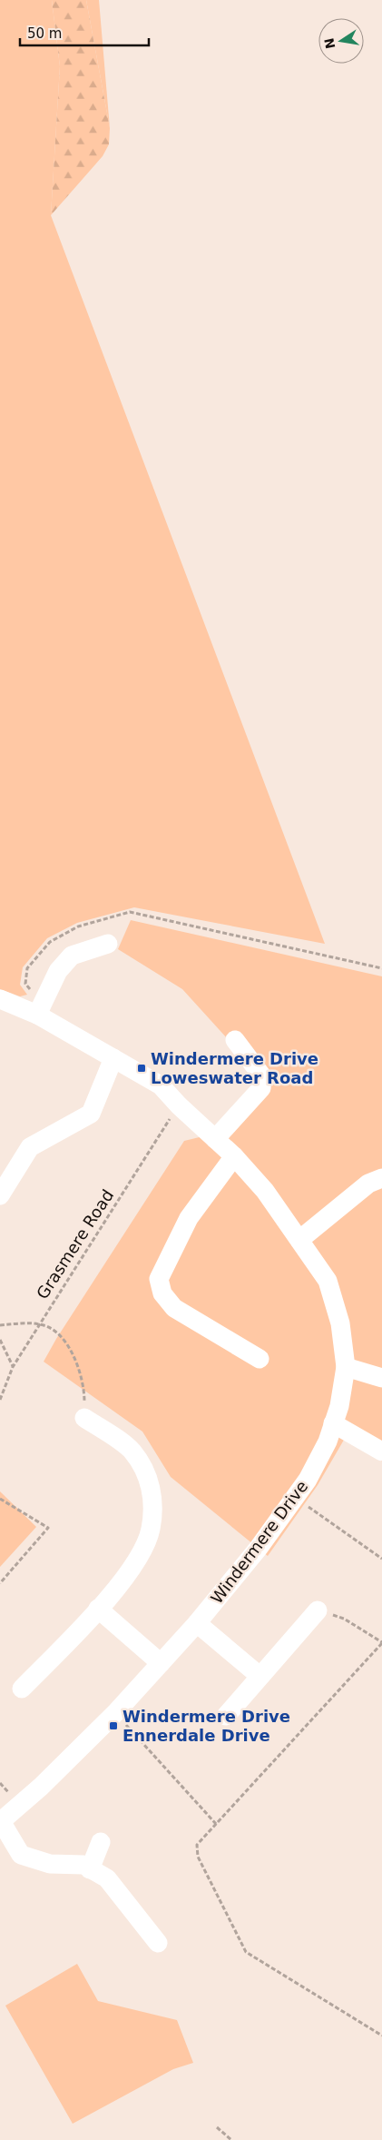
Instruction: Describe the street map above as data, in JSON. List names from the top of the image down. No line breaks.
{"streets":{"street":["Windermere Drive"],"path":["Grasmere Road"]},"crossings":[["Grasmere Road","Windermere Drive"]],"places":{"transit":["Windermere Drive Loweswater Road","Windermere Drive Ennerdale Drive"]},"scale_bar":"50 m","north":"left"}
